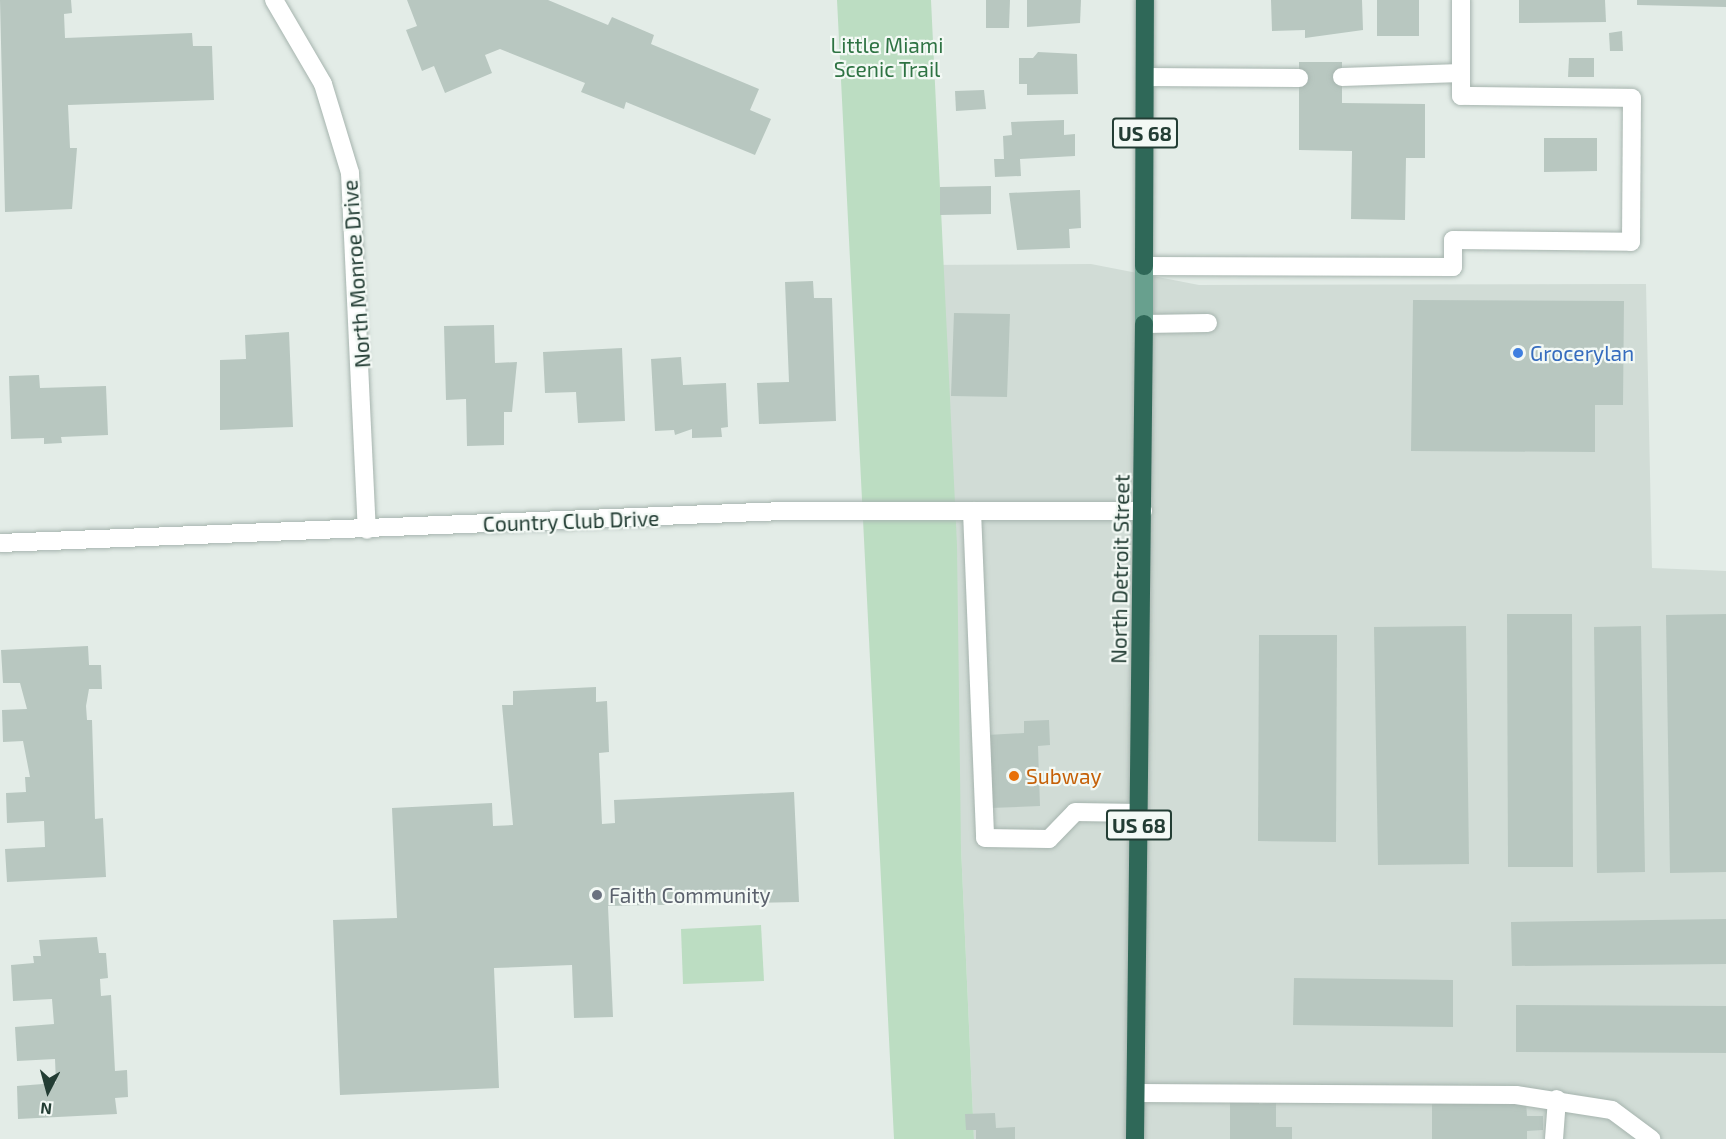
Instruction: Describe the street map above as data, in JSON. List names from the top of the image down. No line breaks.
{"streets":{"highway":["US 68","North Detroit Street"],"street":["North Monroe Drive","Country Club Drive"]},"crossings":[["North Monroe Drive","Country Club Drive"],["Country Club Drive","North Detroit Street"]],"parks":["Little Miami Scenic Trail"],"places":["Grocerylan","Subway","Faith Community"],"north":"bottom"}
